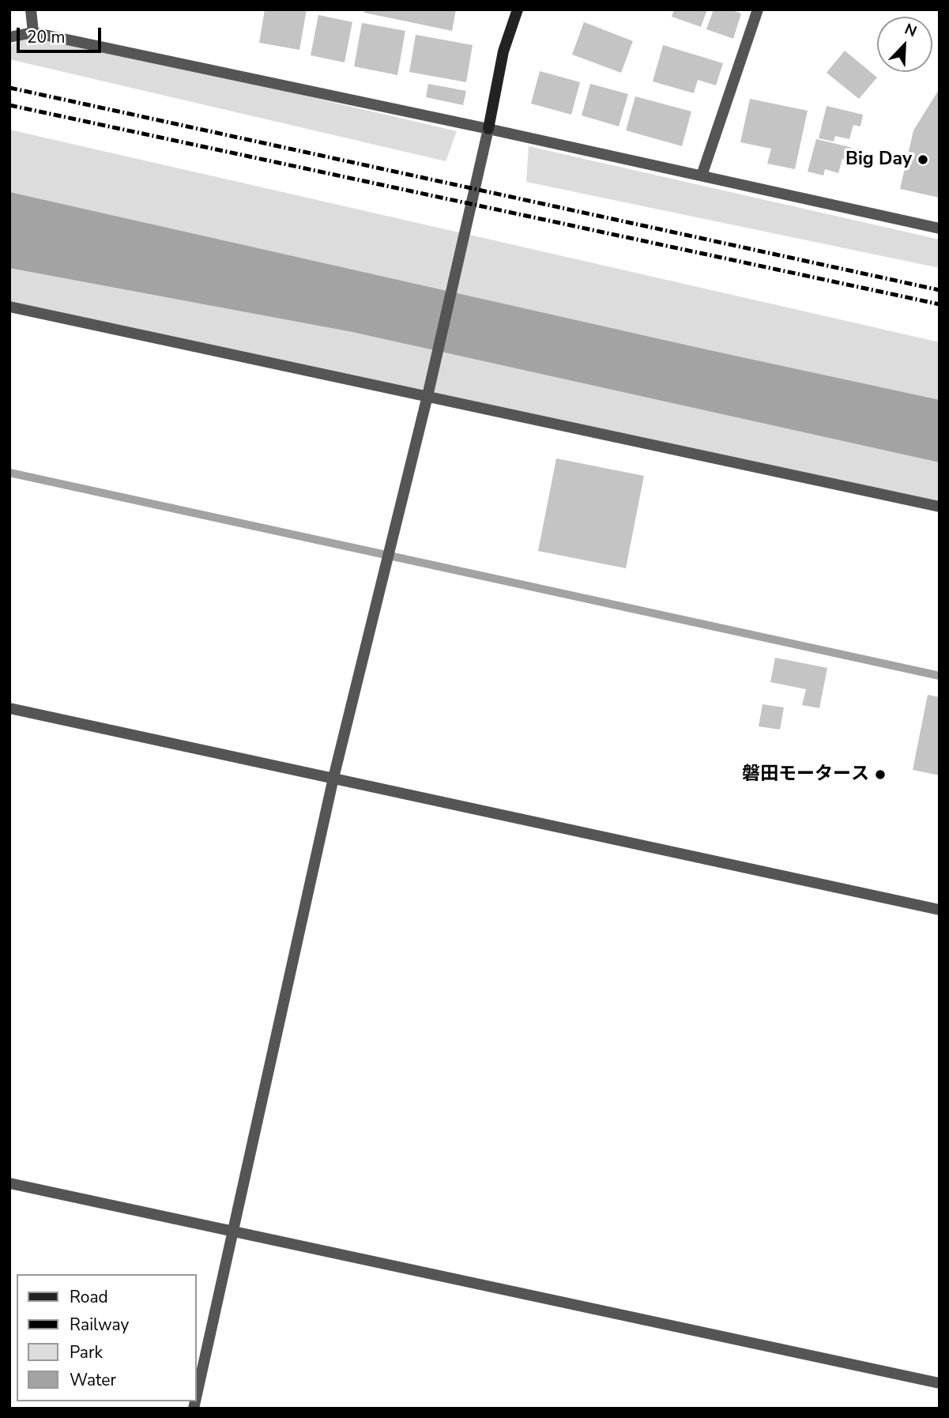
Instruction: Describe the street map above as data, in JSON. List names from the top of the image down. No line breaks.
{"places":["Big Day","磐田モータース"],"legend":["Road","Railway","Park","Water"],"scale_bar":"20 m","north":"top right"}
